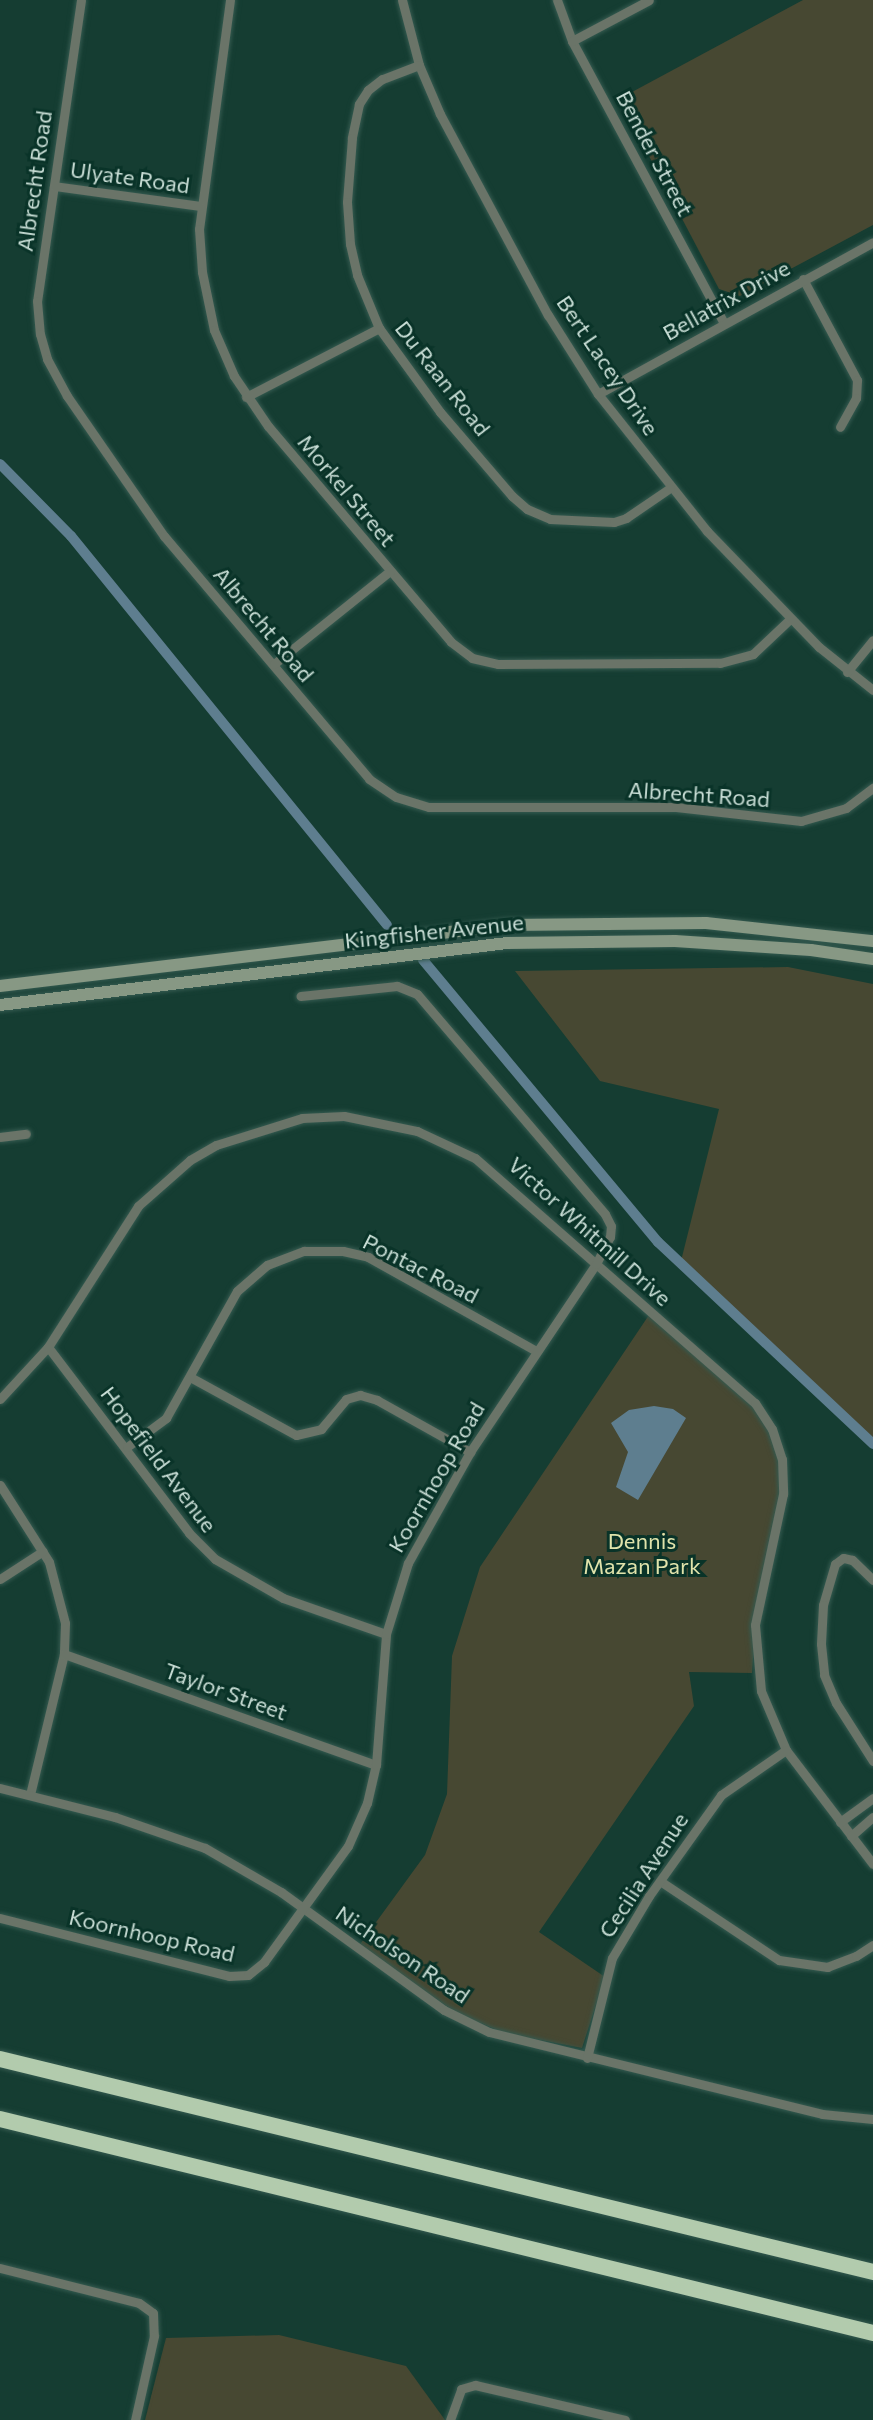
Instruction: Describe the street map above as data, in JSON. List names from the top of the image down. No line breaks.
{"streets":{"street":["Bender Street","Ulyate Road","Albrecht Road","Bellatrix Drive","Bert Lacey Drive","Du Raan Road","Morkel Street","Kingfisher Avenue","Victor Whitmill Drive","Pontac Road","Hopefield Avenue","Koornhoop Road","Taylor Street","Cecilia Avenue","Nicholson Road"]},"crossings":[["Bender Street","Bellatrix Drive"],["Ulyate Road","Albrecht Road"],["Ulyate Road","Morkel Street"],["Bellatrix Drive","Bert Lacey Drive"],["Bert Lacey Drive","Du Raan Road"],["Bert Lacey Drive","Morkel Street"],["Victor Whitmill Drive","Hopefield Avenue"],["Victor Whitmill Drive","Koornhoop Road"],["Victor Whitmill Drive","Cecilia Avenue"],["Pontac Road","Hopefield Avenue"],["Pontac Road","Koornhoop Road"],["Hopefield Avenue","Koornhoop Road"],["Koornhoop Road","Taylor Street"],["Koornhoop Road","Nicholson Road"],["Cecilia Avenue","Nicholson Road"]],"parks":["Dennis Mazan Park"]}
